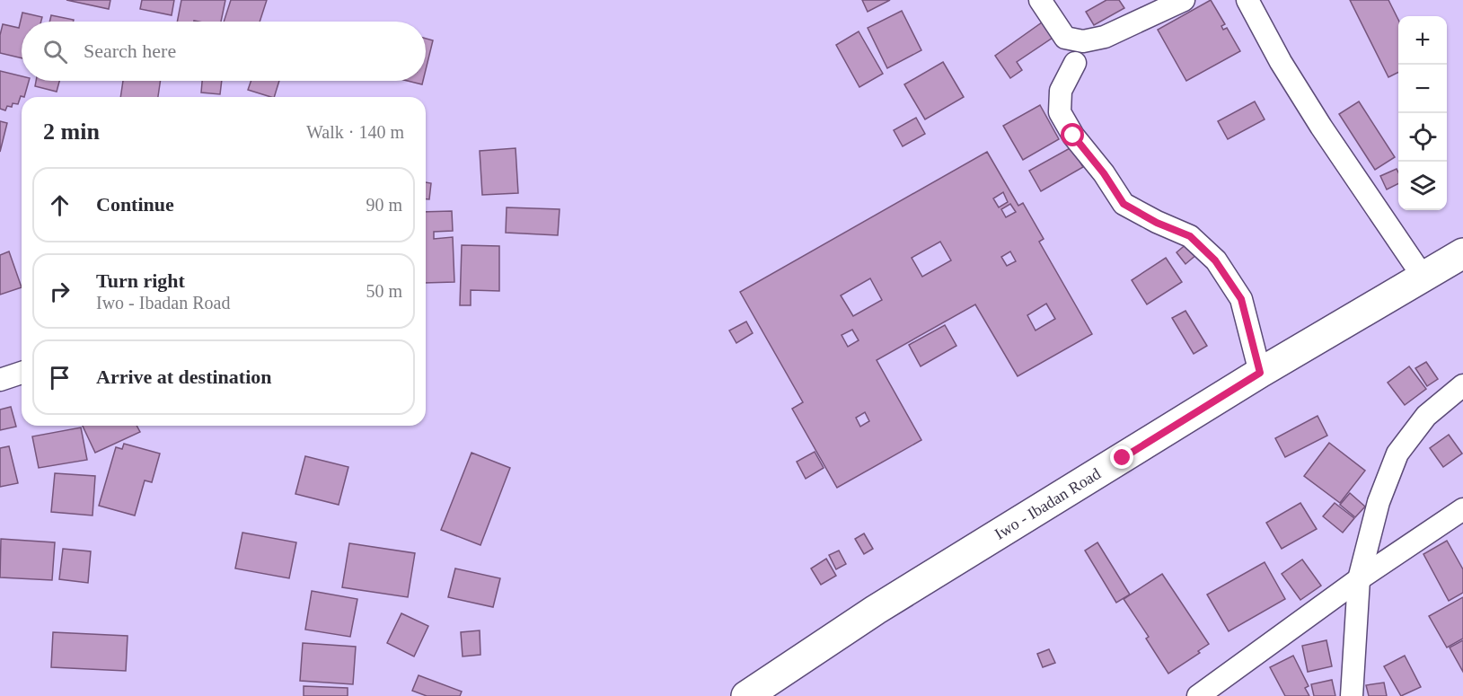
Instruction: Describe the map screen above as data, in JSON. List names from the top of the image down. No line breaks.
{"streets":{"main road":["Iwo - Ibadan Road"]},"page":{"map_buttons":["+","−"],"search":"Search here","heading":["2 min","Walk · 140 m"],"list":[["Continue","90 m"],["Turn right","Iwo - Ibadan Road","50 m"],"Arrive at destination"]}}
